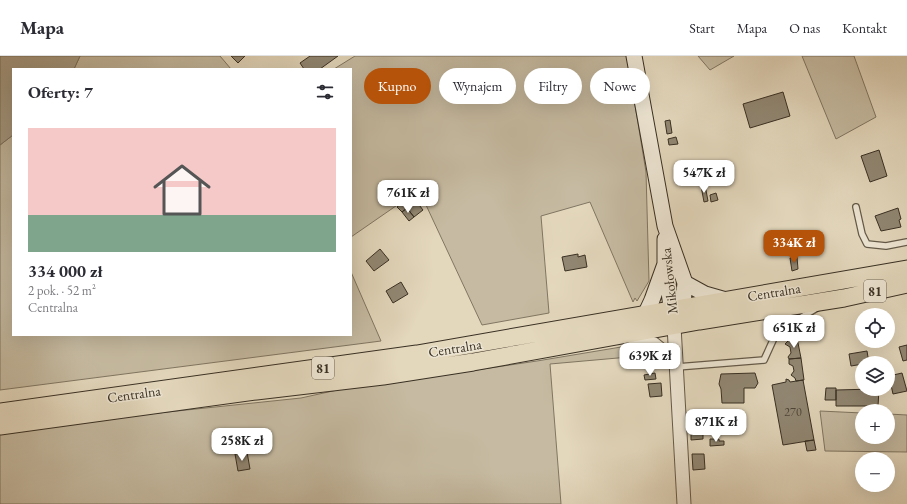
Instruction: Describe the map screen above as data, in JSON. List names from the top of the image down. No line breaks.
{"streets":{"main road":["Mikołowska","81","Centralna"]},"crossings":[["Mikołowska","Centralna"]],"house_numbers":["270"],"page":{"header":"Mapa","nav":["Start","Mapa","O nas","Kontakt"],"chip":["Kupno","Wynajem","Filtry","Nowe"],"heading":"Oferty: 7","list":[{"name":"334 000 zł","note":"2 pok. · 52 m² · Centralna"}],"price":["547K zł","761K zł","334K zł","651K zł","639K zł","871K zł","258K zł"],"map_buttons":["+","−"]}}
